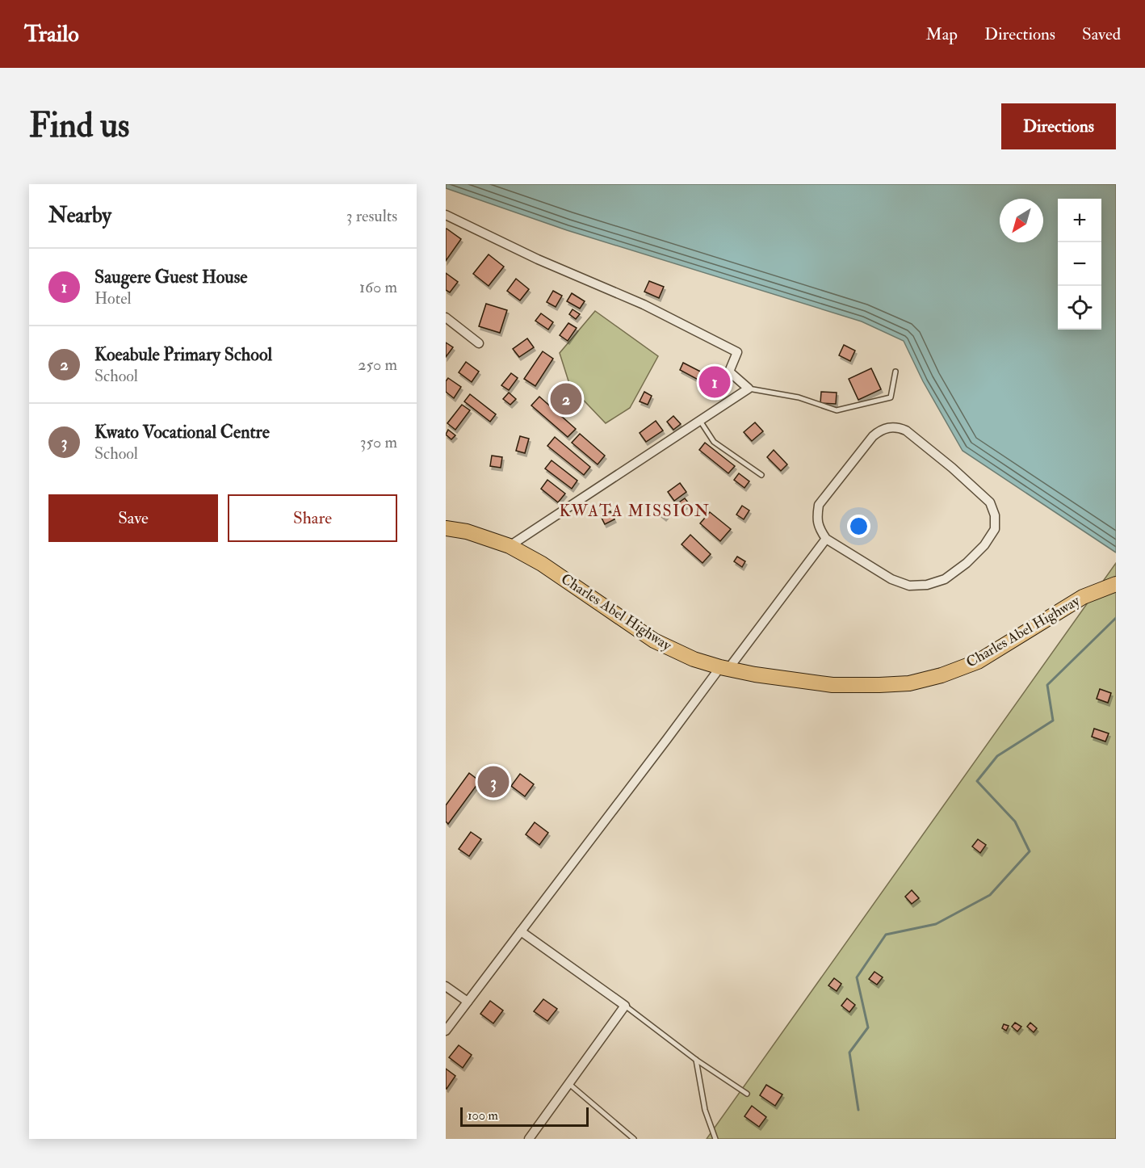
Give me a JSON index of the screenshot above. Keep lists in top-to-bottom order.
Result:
{
  "streets": {
    "main road": ["Charles Abel Highway"]
  },
  "districts": ["KWATA MISSION"],
  "scale_bar": "100 m",
  "north": "bottom left",
  "page": {
    "header": "Trailo",
    "nav": ["Map", "Directions", "Saved"],
    "buttons": [
      "Directions",
      ["Save", "Share"]
    ],
    "title": "Find us",
    "heading": ["Nearby", "3 results"],
    "map_buttons": ["+", "−"],
    "list": [
      {
        "mark": "1",
        "name": "Saugere Guest House",
        "note": "Hotel",
        "value": "160 m"
      },
      {
        "mark": "2",
        "name": "Koeabule Primary School",
        "note": "School",
        "value": "250 m"
      },
      {
        "mark": "3",
        "name": "Kwato Vocational Centre",
        "note": "School",
        "value": "350 m"
      }
    ],
    "pins": ["1", "2", "3"],
    "scale": "100 m"
  }
}
